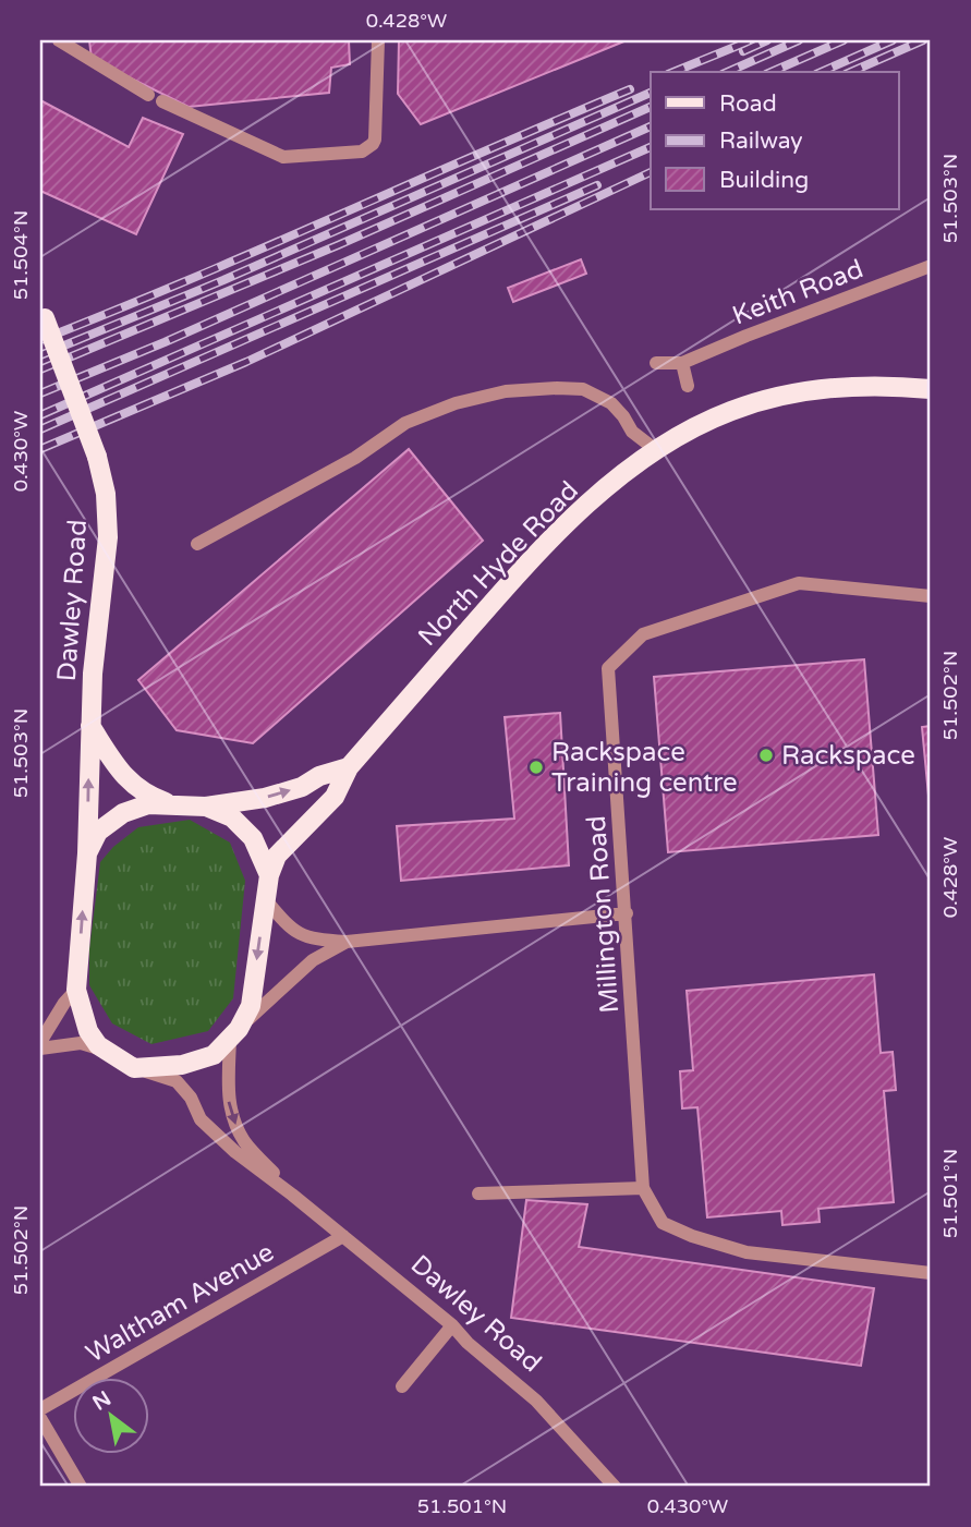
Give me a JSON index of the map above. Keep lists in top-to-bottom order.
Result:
{
  "streets": {
    "main road": ["North Hyde Road", "Dawley Road"],
    "street": ["Keith Road", "Millington Road", "Waltham Avenue"]
  },
  "crossings": [
    ["North Hyde Road", "Dawley Road"],
    ["Dawley Road", "Waltham Avenue"]
  ],
  "places": ["Rackspace", "Rackspace Training centre"],
  "legend": ["Road", "Railway", "Building"],
  "north": "top left",
  "coordinates": [
    "0.428°W",
    "51.503°N",
    "51.504°N",
    "0.430°W",
    "51.502°N",
    "51.501°N"
  ]
}
